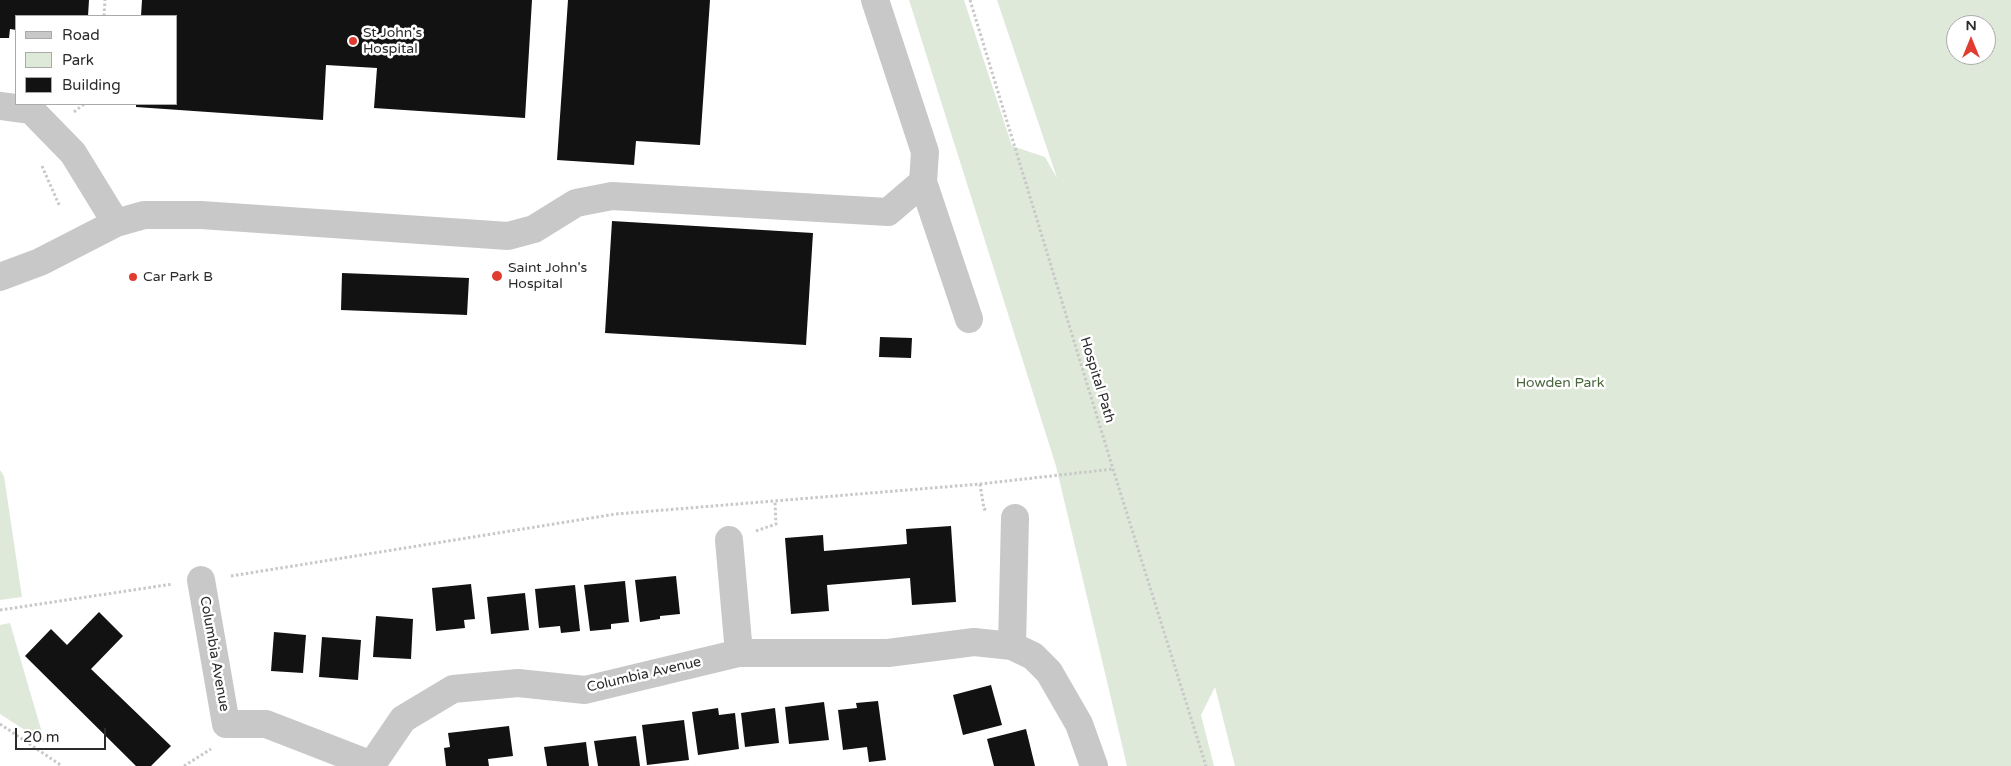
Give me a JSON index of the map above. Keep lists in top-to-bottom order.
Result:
{
  "streets": {
    "street": ["Columbia Avenue"],
    "path": ["Hospital Path"]
  },
  "parks": ["Howden Park"],
  "places": ["St John's Hospital", "Saint John's Hospital", "Car Park B"],
  "legend": ["Road", "Park", "Building"],
  "scale_bar": "20 m",
  "north": "top"
}
